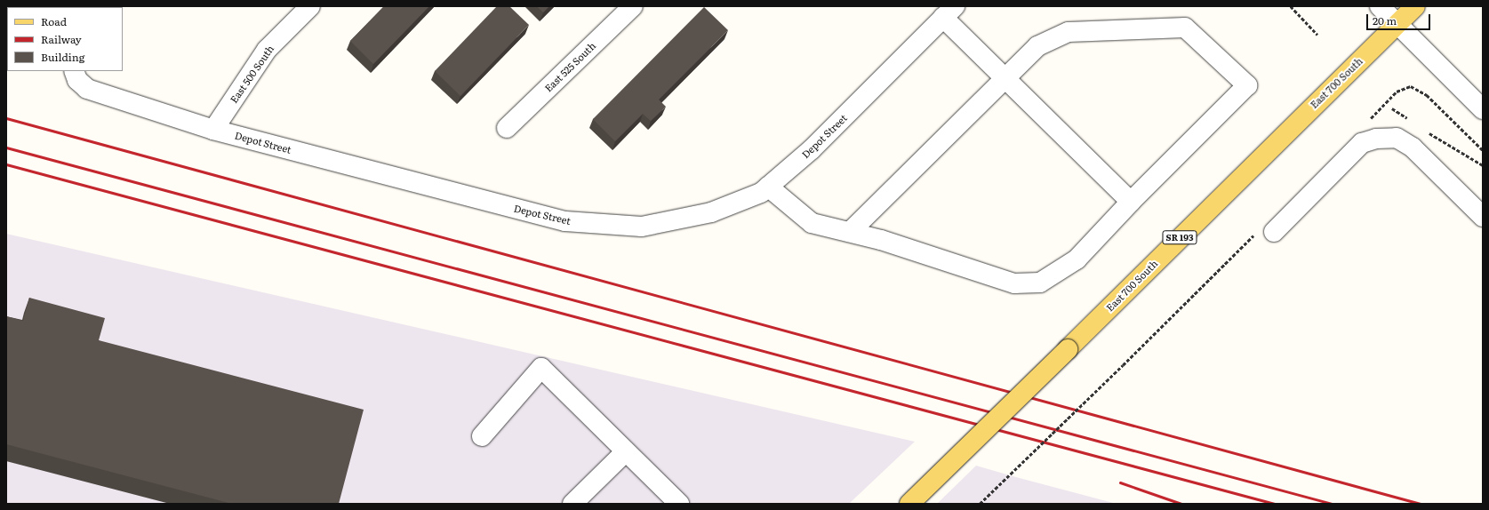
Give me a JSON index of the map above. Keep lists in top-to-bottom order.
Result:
{
  "streets": {
    "main road": ["East 700 South", "SR 193"],
    "street": ["East 525 South", "East 500 South", "Depot Street"]
  },
  "crossings": [
    ["East 500 South", "Depot Street"]
  ],
  "legend": ["Road", "Railway", "Building"],
  "scale_bar": "20 m"
}
